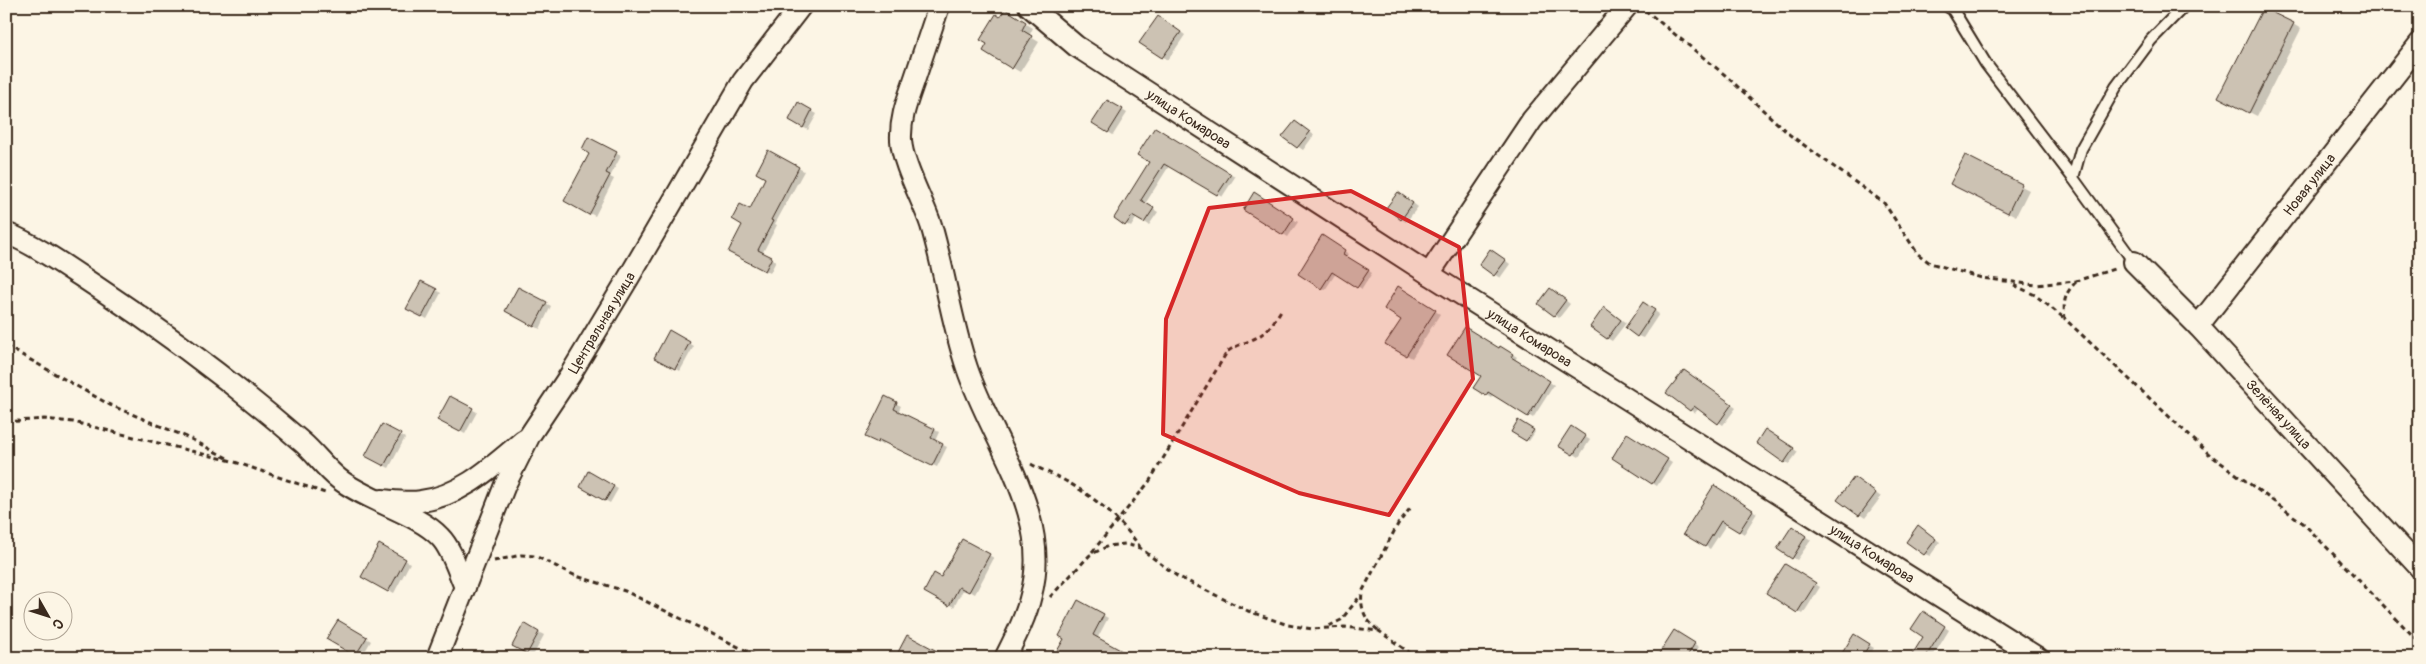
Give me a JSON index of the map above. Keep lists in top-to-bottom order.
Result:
{
  "streets": {
    "street": [
      "улица Комарова",
      "Новая улица",
      "Центральная улица",
      "Зелёная улица"
    ]
  },
  "crossings": [
    ["Новая улица", "Зелёная улица"]
  ],
  "north": "bottom right"
}
